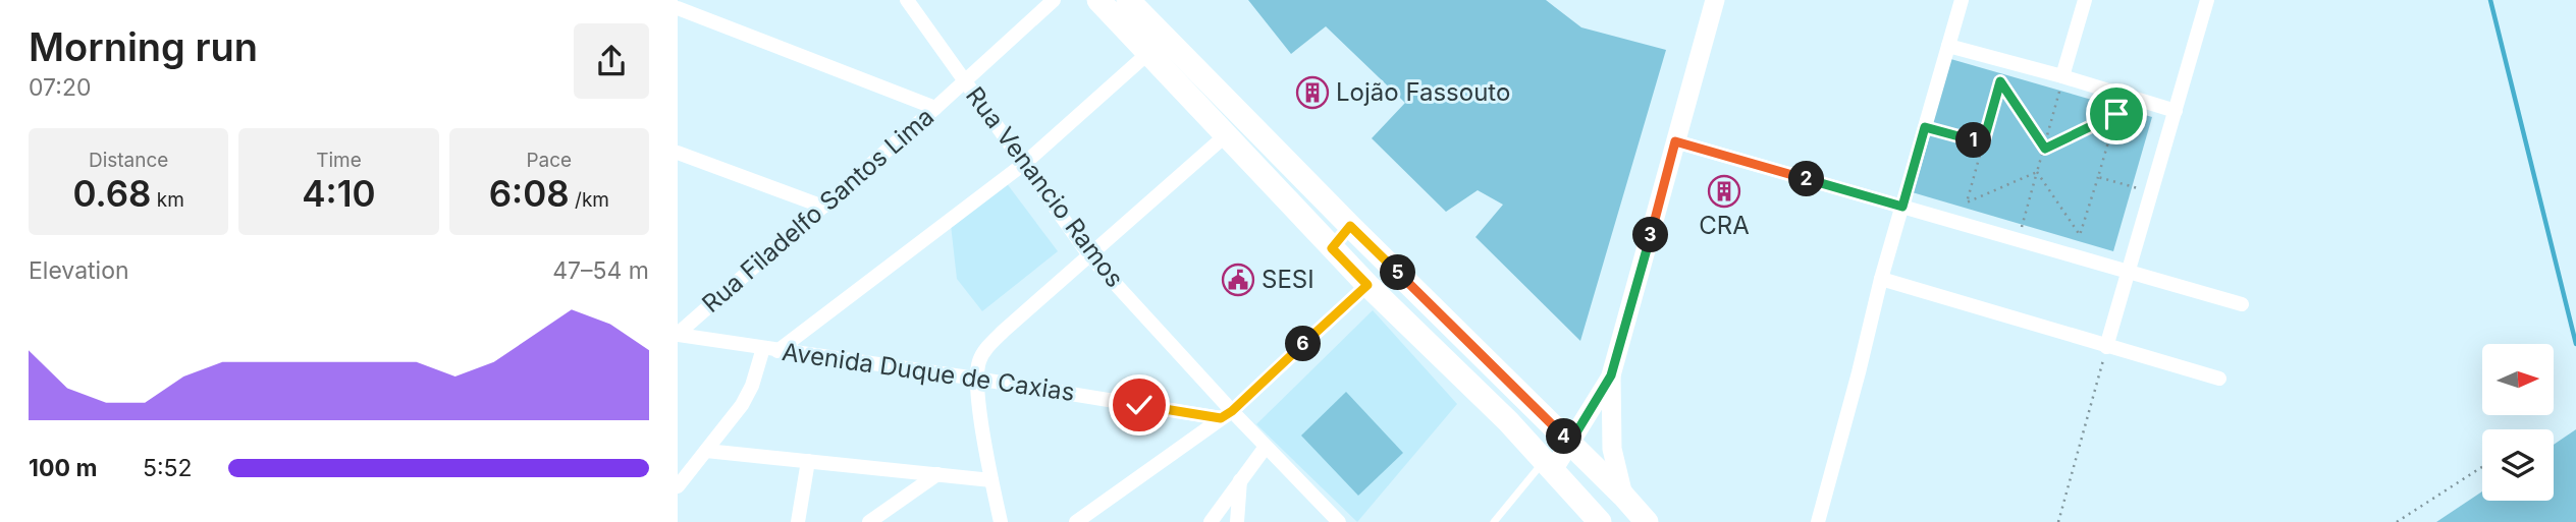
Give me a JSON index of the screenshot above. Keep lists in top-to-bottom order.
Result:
{
  "streets": {
    "street": ["Rua Venancio Ramos", "Rua Filadelfo Santos Lima", "Avenida Duque de Caxias"]
  },
  "crossings": [
    ["Rua Venancio Ramos", "Rua Filadelfo Santos Lima"],
    ["Rua Venancio Ramos", "Avenida Duque de Caxias"],
    ["Rua Filadelfo Santos Lima", "Avenida Duque de Caxias"]
  ],
  "places": {
    "building": ["Lojão Fassouto", "CRA"],
    "public building": ["SESI"]
  },
  "north": "right",
  "page": {
    "heading": ["Morning run", "07:20"],
    "stats": [
      ["Distance", "0.68 km"],
      ["Time", "4:10"],
      ["Pace", "6:08 /km"]
    ],
    "pins": [
      "1",
      "2",
      "3",
      "5",
      "6",
      "4"
    ],
    "chart": ["Elevation", "47–54 m"],
    "list": [
      {
        "name": "100 m",
        "note": "5:52"
      }
    ]
  }
}
